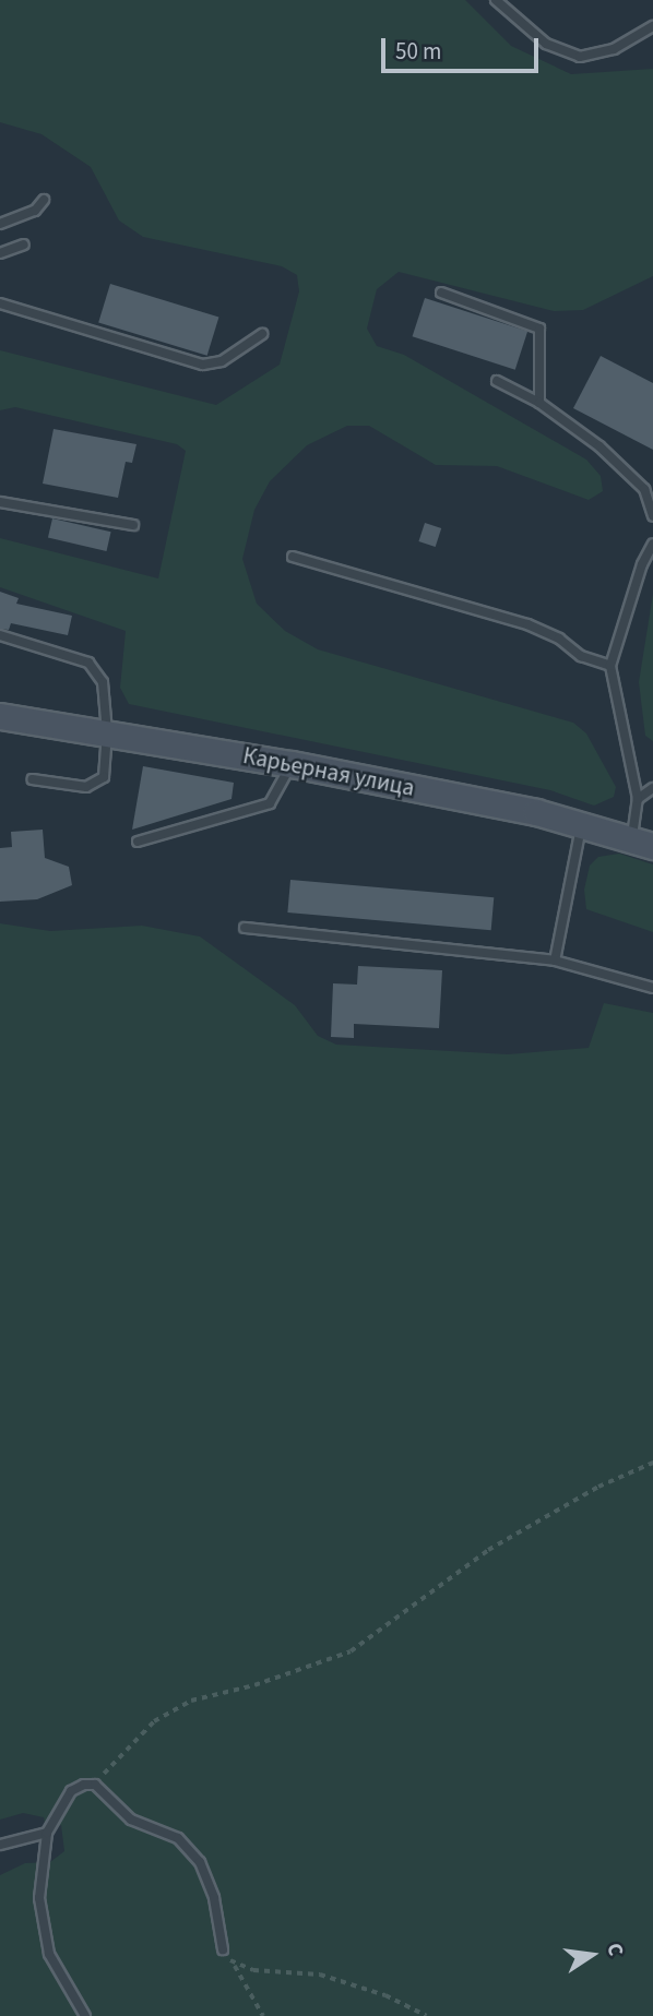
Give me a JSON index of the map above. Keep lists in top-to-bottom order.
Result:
{
  "streets": {
    "street": ["Карьерная улица"]
  },
  "scale_bar": "50 m",
  "north": "right"
}
